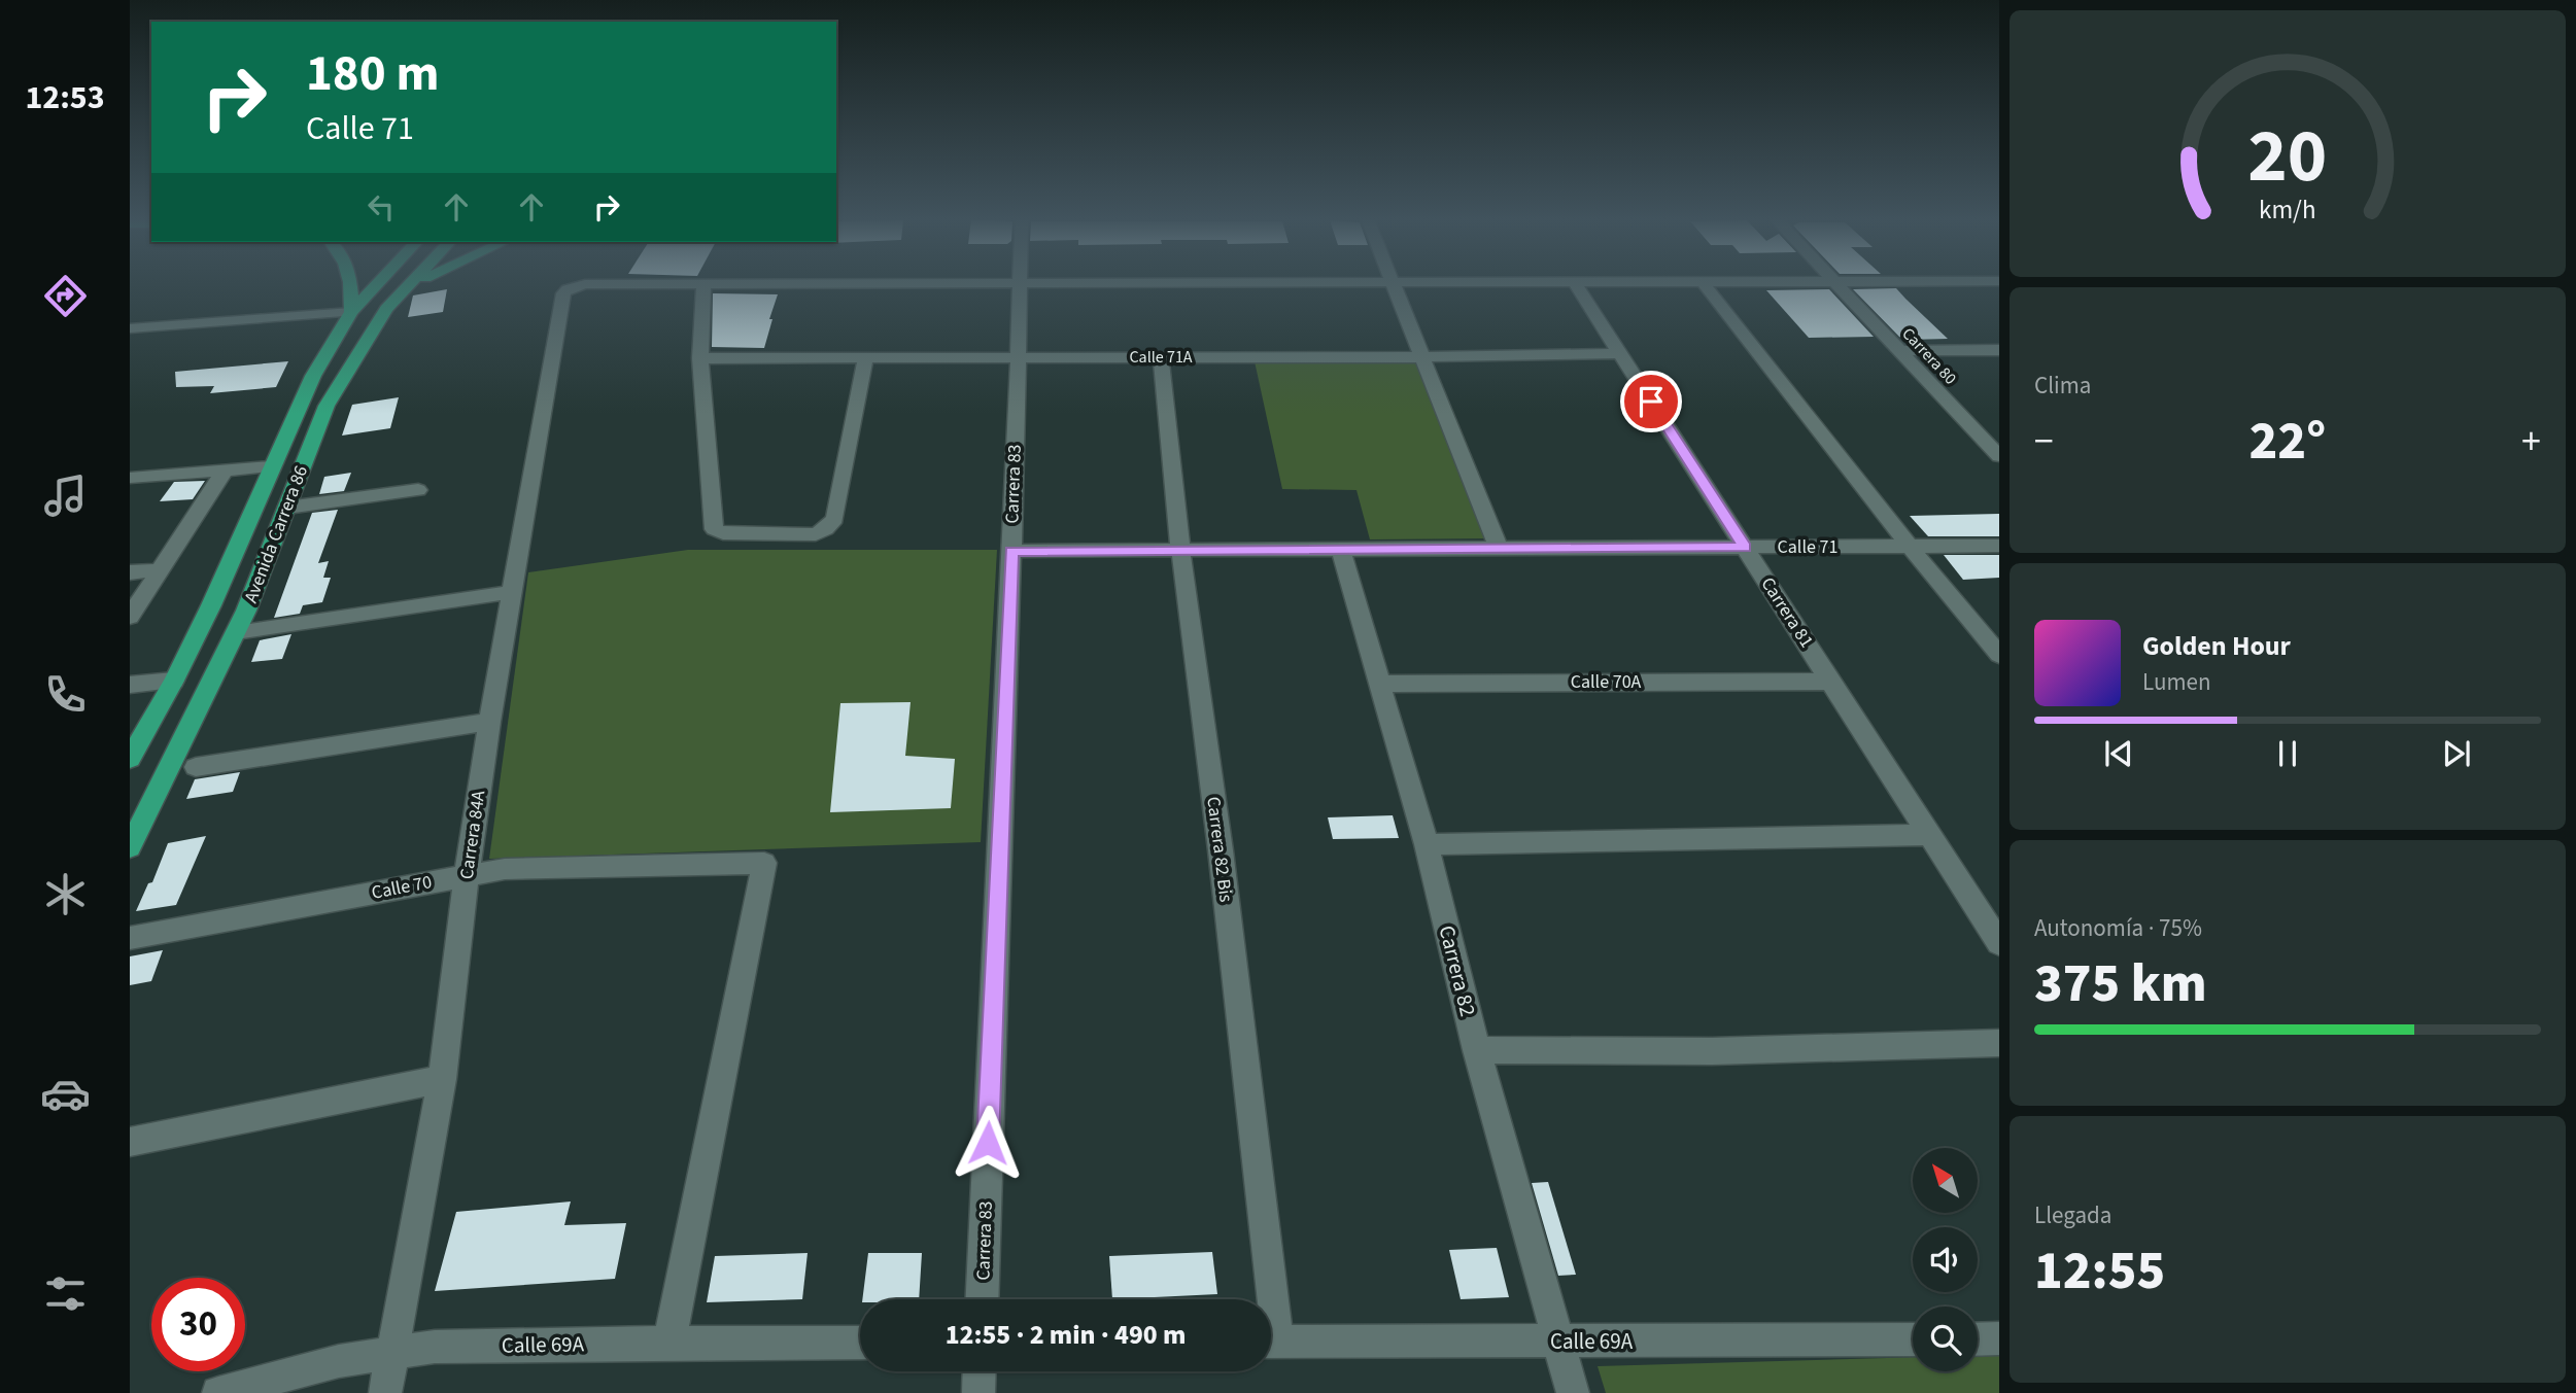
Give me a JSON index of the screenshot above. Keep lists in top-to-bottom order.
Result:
{
  "streets": {
    "main road": ["Avenida Carrera 86"],
    "street": [
      "Carrera 80",
      "Calle 71A",
      "Carrera 83",
      "Calle 71",
      "Carrera 81",
      "Calle 70A",
      "Carrera 84A",
      "Carrera 82 Bis",
      "Calle 70",
      "Carrera 82",
      "Calle 69A"
    ]
  },
  "crossings": [
    ["Calle 71A", "Carrera 83"],
    ["Calle 71A", "Carrera 81"],
    ["Calle 71A", "Carrera 82 Bis"],
    ["Carrera 83", "Calle 71"],
    ["Calle 71", "Carrera 81"],
    ["Calle 71", "Carrera 82 Bis"],
    ["Calle 71", "Carrera 82"],
    ["Carrera 81", "Calle 70A"],
    ["Calle 70A", "Carrera 82"],
    ["Carrera 84A", "Calle 70"],
    ["Carrera 84A", "Calle 69A"],
    ["Calle 70", "Calle 69A"],
    ["Carrera 82", "Calle 69A"]
  ],
  "north": "top left",
  "page": {
    "tabs": "12:53",
    "turn": ["180 m", "Calle 71"],
    "tile": [
      "Clima",
      ["Autonomía · 75%", "375 km"],
      ["Llegada", "12:55"]
    ],
    "heat": ["−", "22°", "+"],
    "song": ["Golden Hour", "Lumen"],
    "limit": "30",
    "trip": "12:55 · 2 min · 490 m",
    "gauge": ["20", "km/h"]
  }
}
